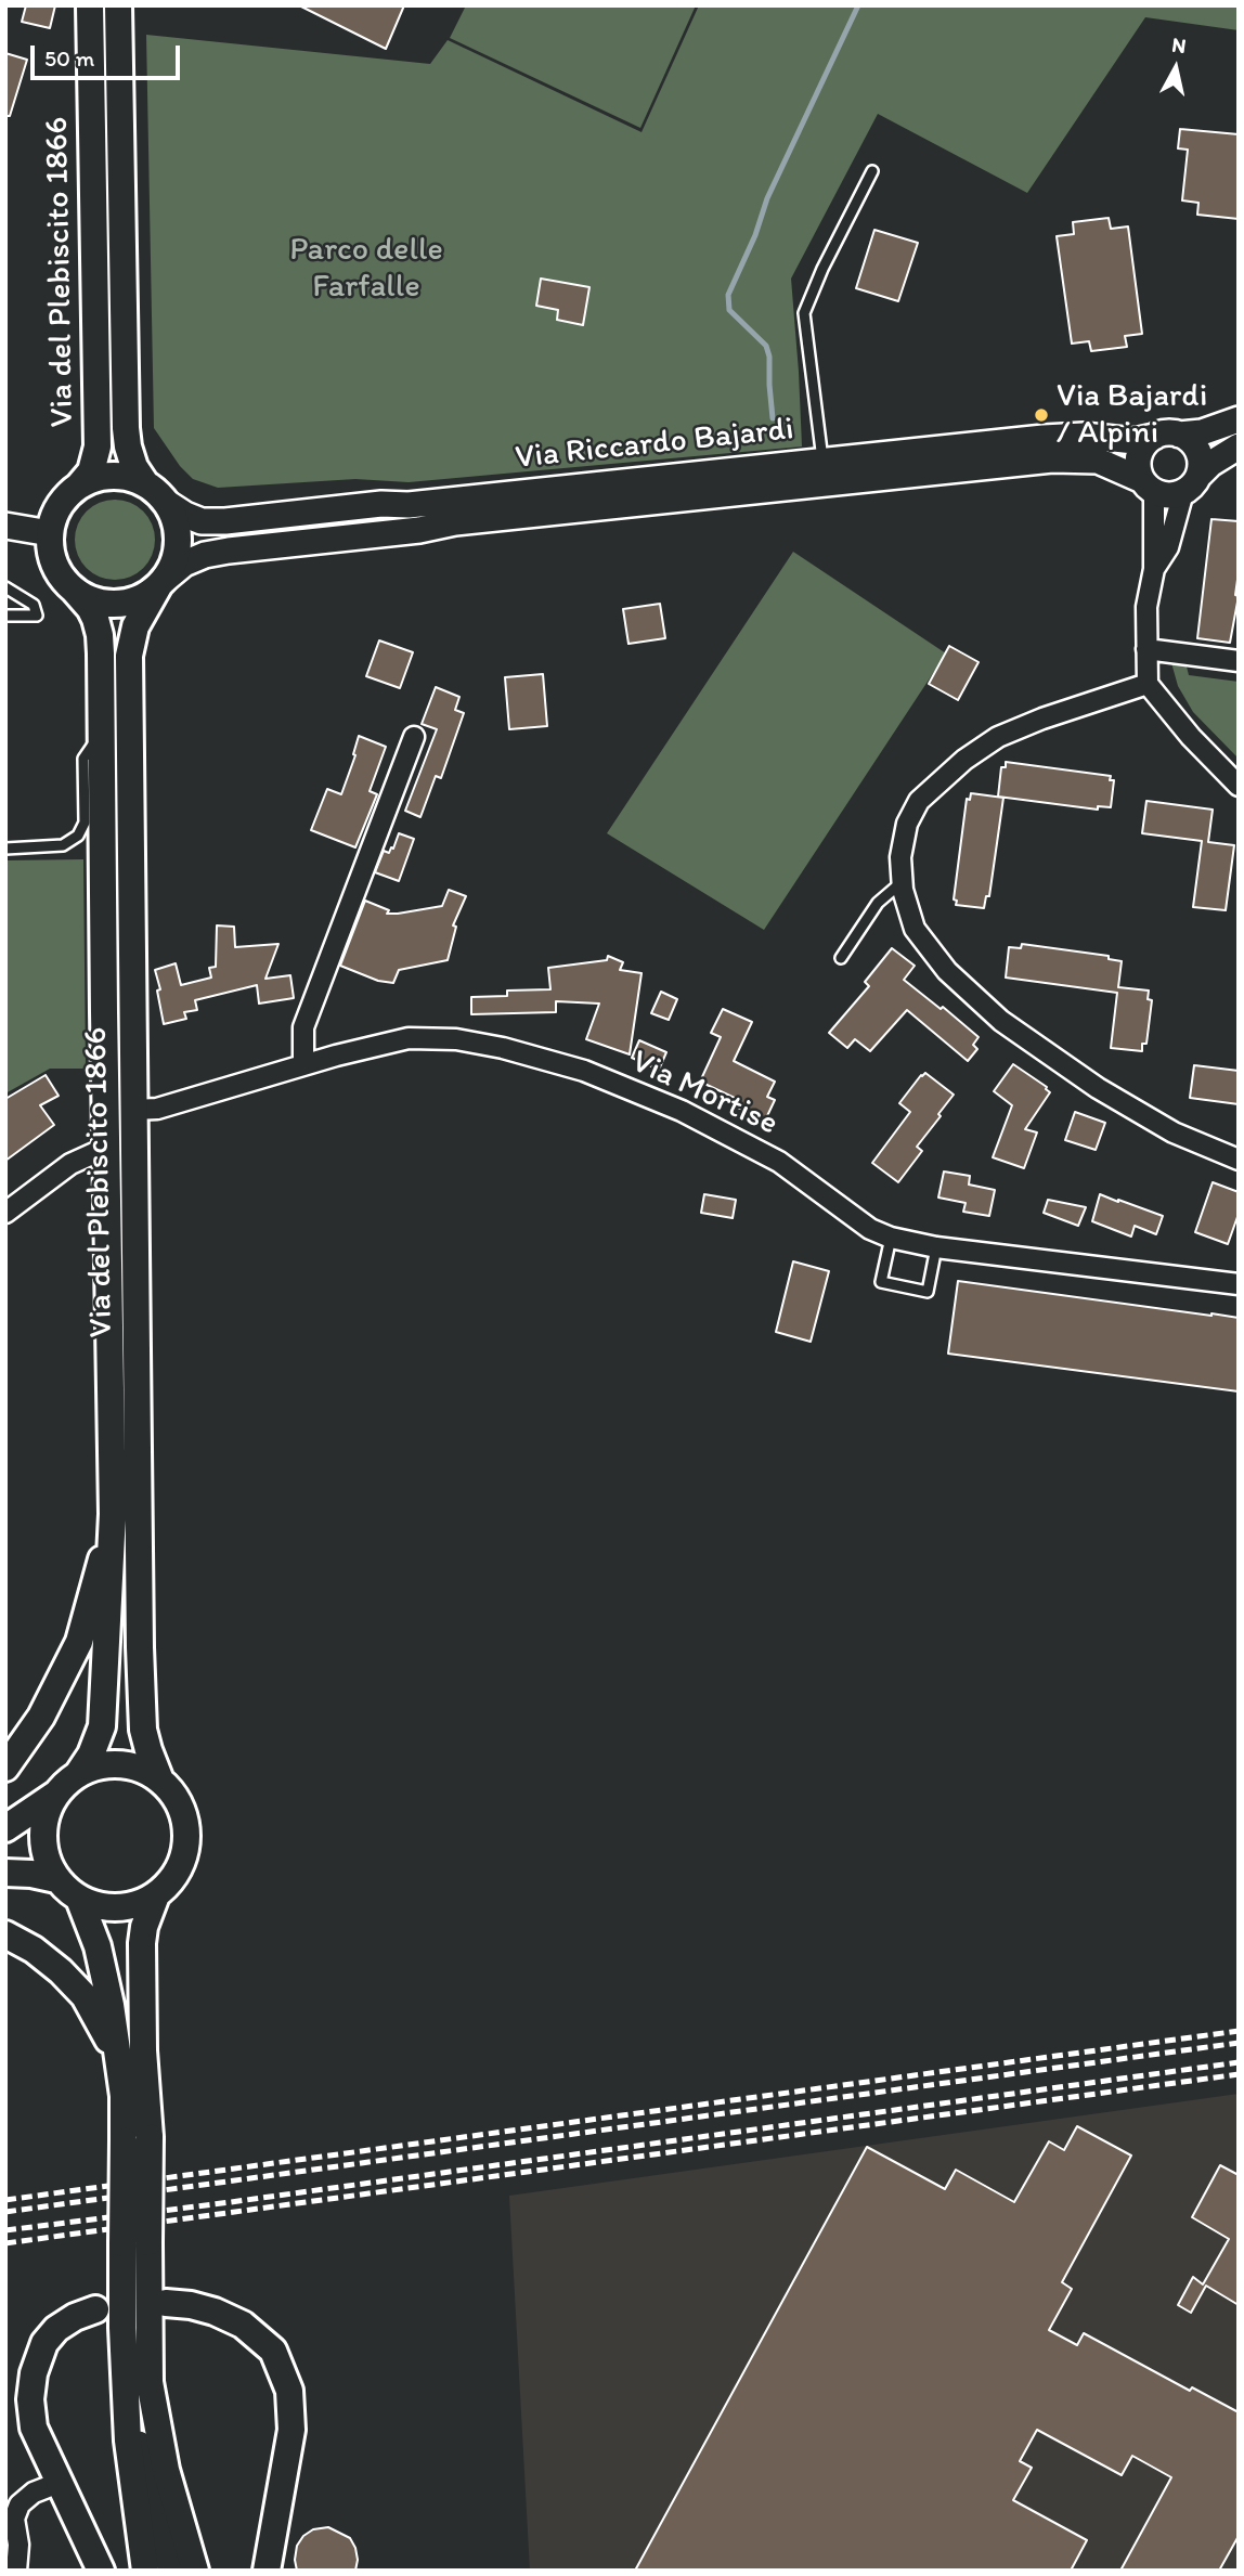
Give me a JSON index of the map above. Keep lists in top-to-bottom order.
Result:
{
  "streets": {
    "main road": ["Via del Plebiscito 1866"],
    "street": ["Via Riccardo Bajardi", "Via Mortise"]
  },
  "crossings": [
    ["Via del Plebiscito 1866", "Via Riccardo Bajardi"],
    ["Via del Plebiscito 1866", "Via Mortise"]
  ],
  "parks": ["Parco delle Farfalle"],
  "places": ["Via Bajardi / Alpini"],
  "scale_bar": "50 m",
  "north": "top"
}
